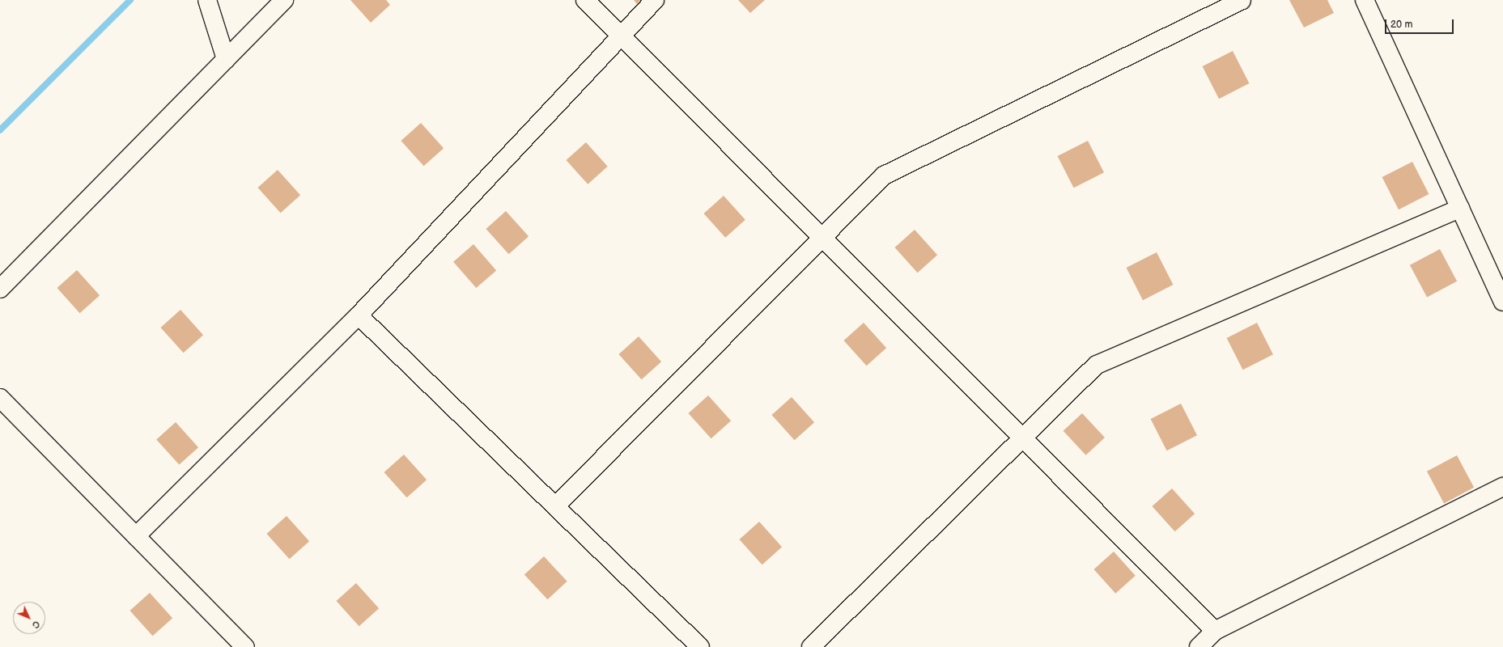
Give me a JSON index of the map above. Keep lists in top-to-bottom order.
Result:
{
  "scale_bar": "20 m",
  "north": "bottom right"
}
